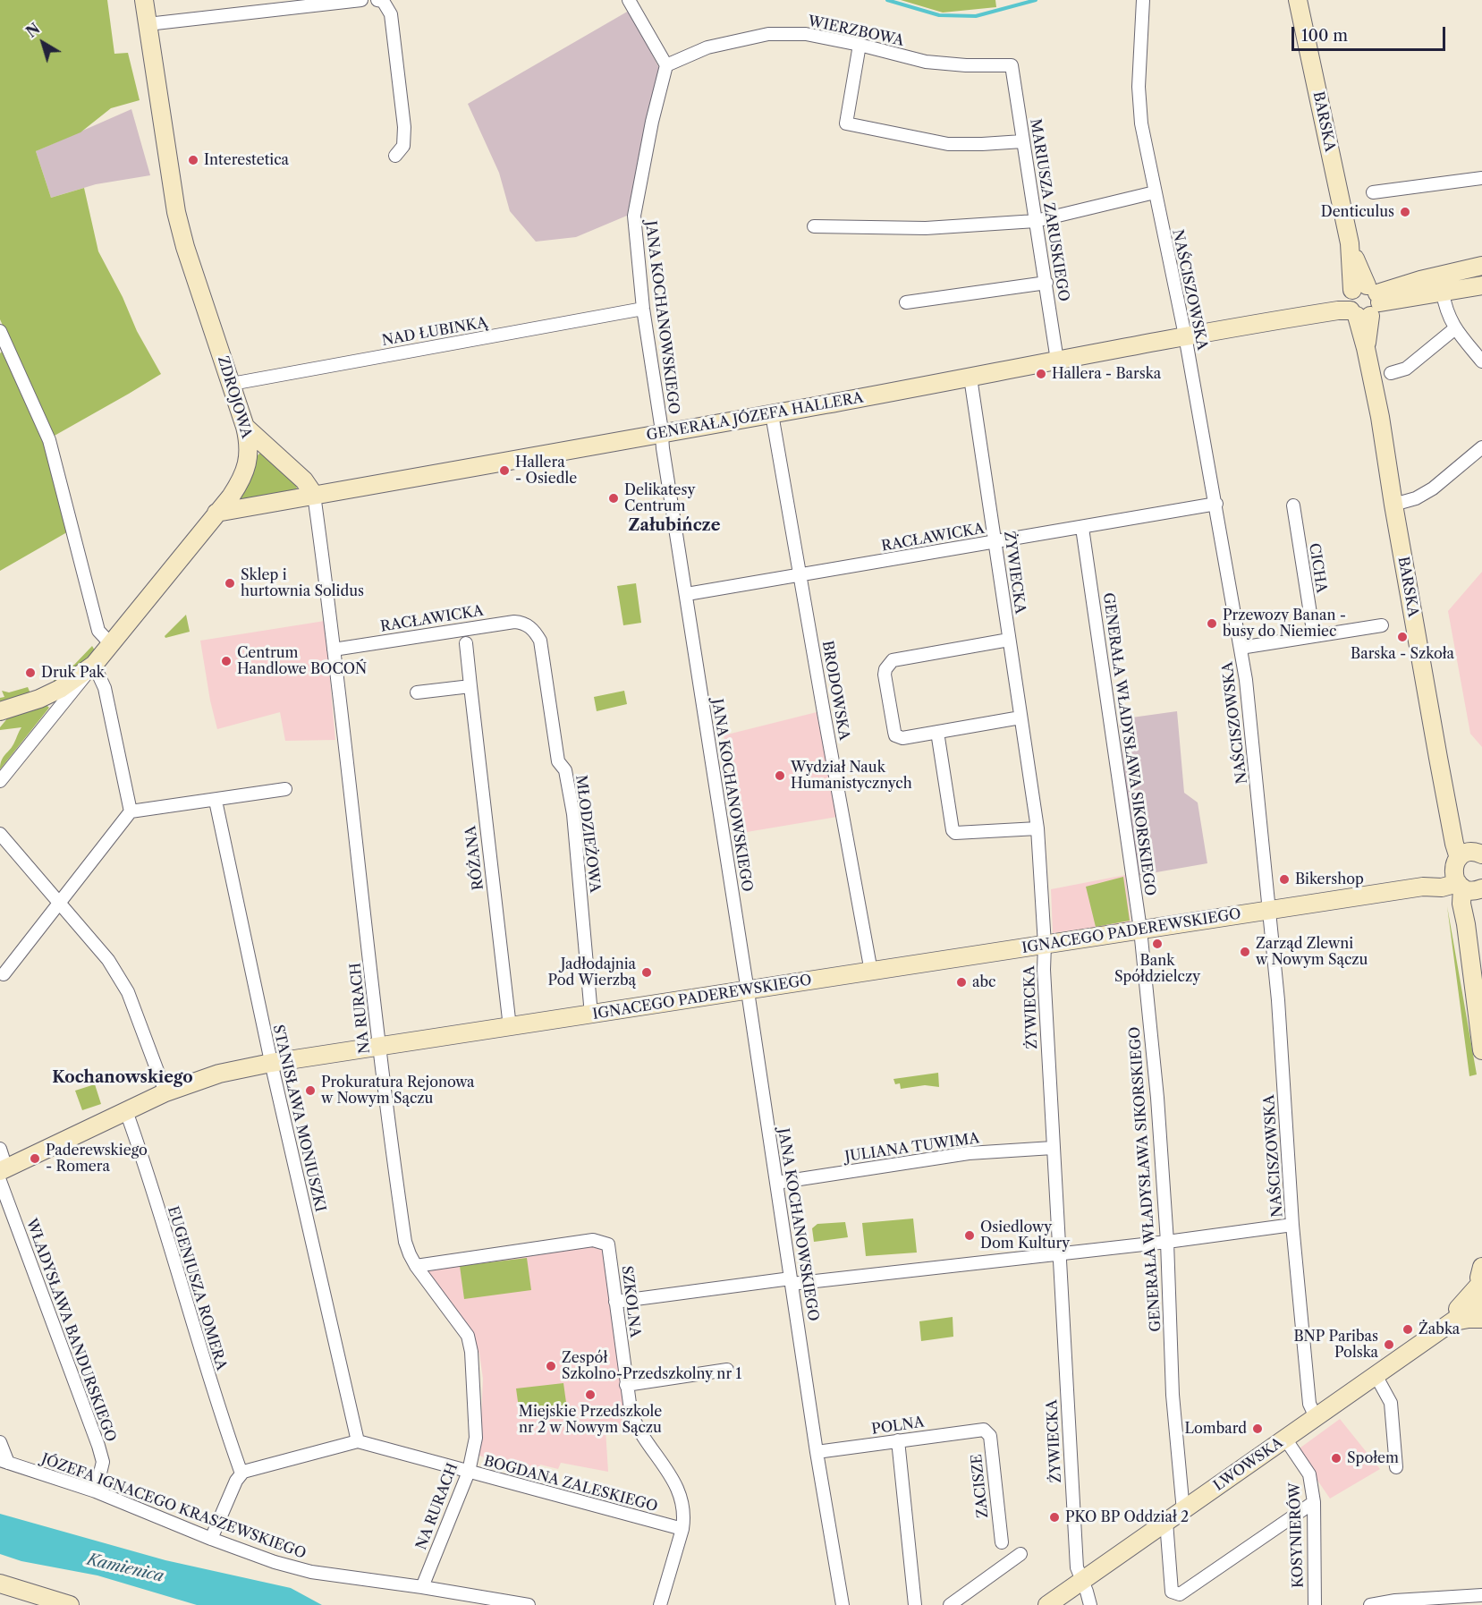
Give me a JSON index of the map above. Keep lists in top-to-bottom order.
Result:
{
  "streets": {
    "street": [
      "WIERZBOWA",
      "BARSKA",
      "MARIUSZA ZARUSKIEGO",
      "NAŚCISZOWSKA",
      "JANA KOCHANOWSKIEGO",
      "NAD ŁUBINKĄ",
      "ZDROJOWA",
      "GENERAŁA JÓZEFA HALLERA",
      "RACŁAWICKA",
      "CICHA",
      "ŻYWIECKA",
      "BRODOWSKA",
      "GENERAŁA WŁADYSŁAWA SIKORSKIEGO",
      "MŁODZIEŻOWA",
      "RÓŻANA",
      "IGNACEGO PADEREWSKIEGO",
      "NA RURACH",
      "STANISŁAWA MONIUSZKI",
      "JULIANA TUWIMA",
      "EUGENIUSZA ROMERA",
      "SZKOLNA",
      "WŁADYSŁAWA BANDURSKIEGO",
      "POLNA",
      "LWOWSKA",
      "BOGDANA ZALESKIEGO",
      "ZACISZE",
      "JÓZEFA IGNACEGO KRASZEWSKIEGO",
      "KOSYNIERÓW"
    ]
  },
  "crossings": [
    ["WIERZBOWA", "MARIUSZA ZARUSKIEGO"],
    ["WIERZBOWA", "JANA KOCHANOWSKIEGO"],
    ["BARSKA", "GENERAŁA JÓZEFA HALLERA"],
    ["BARSKA", "IGNACEGO PADEREWSKIEGO"],
    ["MARIUSZA ZARUSKIEGO", "GENERAŁA JÓZEFA HALLERA"],
    ["NAŚCISZOWSKA", "GENERAŁA JÓZEFA HALLERA"],
    ["NAŚCISZOWSKA", "RACŁAWICKA"],
    ["NAŚCISZOWSKA", "IGNACEGO PADEREWSKIEGO"],
    ["NAŚCISZOWSKA", "LWOWSKA"],
    ["JANA KOCHANOWSKIEGO", "NAD ŁUBINKĄ"],
    ["JANA KOCHANOWSKIEGO", "GENERAŁA JÓZEFA HALLERA"],
    ["JANA KOCHANOWSKIEGO", "RACŁAWICKA"],
    ["JANA KOCHANOWSKIEGO", "IGNACEGO PADEREWSKIEGO"],
    ["JANA KOCHANOWSKIEGO", "JULIANA TUWIMA"],
    ["JANA KOCHANOWSKIEGO", "POLNA"],
    ["NAD ŁUBINKĄ", "ZDROJOWA"],
    ["ZDROJOWA", "GENERAŁA JÓZEFA HALLERA"],
    ["GENERAŁA JÓZEFA HALLERA", "ŻYWIECKA"],
    ["GENERAŁA JÓZEFA HALLERA", "BRODOWSKA"],
    ["GENERAŁA JÓZEFA HALLERA", "NA RURACH"],
    ["RACŁAWICKA", "ŻYWIECKA"],
    ["RACŁAWICKA", "BRODOWSKA"],
    ["RACŁAWICKA", "GENERAŁA WŁADYSŁAWA SIKORSKIEGO"],
    ["RACŁAWICKA", "MŁODZIEŻOWA"],
    ["RACŁAWICKA", "NA RURACH"],
    ["ŻYWIECKA", "IGNACEGO PADEREWSKIEGO"],
    ["ŻYWIECKA", "JULIANA TUWIMA"],
    ["ŻYWIECKA", "LWOWSKA"],
    ["BRODOWSKA", "IGNACEGO PADEREWSKIEGO"],
    ["GENERAŁA WŁADYSŁAWA SIKORSKIEGO", "IGNACEGO PADEREWSKIEGO"],
    ["GENERAŁA WŁADYSŁAWA SIKORSKIEGO", "LWOWSKA"],
    ["MŁODZIEŻOWA", "IGNACEGO PADEREWSKIEGO"],
    ["RÓŻANA", "IGNACEGO PADEREWSKIEGO"],
    ["IGNACEGO PADEREWSKIEGO", "NA RURACH"],
    ["IGNACEGO PADEREWSKIEGO", "STANISŁAWA MONIUSZKI"],
    ["IGNACEGO PADEREWSKIEGO", "EUGENIUSZA ROMERA"],
    ["IGNACEGO PADEREWSKIEGO", "WŁADYSŁAWA BANDURSKIEGO"],
    ["NA RURACH", "SZKOLNA"],
    ["NA RURACH", "BOGDANA ZALESKIEGO"],
    ["NA RURACH", "JÓZEFA IGNACEGO KRASZEWSKIEGO"],
    ["STANISŁAWA MONIUSZKI", "BOGDANA ZALESKIEGO"],
    ["SZKOLNA", "BOGDANA ZALESKIEGO"],
    ["WŁADYSŁAWA BANDURSKIEGO", "JÓZEFA IGNACEGO KRASZEWSKIEGO"],
    ["POLNA", "ZACISZE"],
    ["LWOWSKA", "KOSYNIERÓW"]
  ],
  "districts": ["Załubińcze", "Kochanowskiego"],
  "water": ["Kamienica"],
  "places": [
    "Interestetica",
    "Denticulus",
    "Hallera - Barska",
    "Hallera - Osiedle",
    "Delikatesy Centrum",
    "Sklep i hurtownia Solidus",
    "Przewozy Banan - busy do Niemiec",
    "Barska - Szkoła",
    "Centrum Handlowe BOCOŃ",
    "Druk Pak",
    "Wydział Nauk Humanistycznych",
    "Bikershop",
    "Bank Spółdzielczy",
    "Zarząd Zlewni w Nowym Sączu",
    "Jadłodajnia Pod Wierzbą",
    "abc",
    "Prokuratura Rejonowa w Nowym Sączu",
    "Paderewskiego - Romera",
    "Osiedlowy Dom Kultury",
    "Żabka",
    "BNP Paribas Polska",
    "Zespół Szkolno-Przedszkolny nr 1",
    "Miejskie Przedszkole nr 2 w Nowym Sączu",
    "Lombard",
    "Społem",
    "PKO BP Oddział 2"
  ],
  "scale_bar": "100 m",
  "north": "top left"
}
